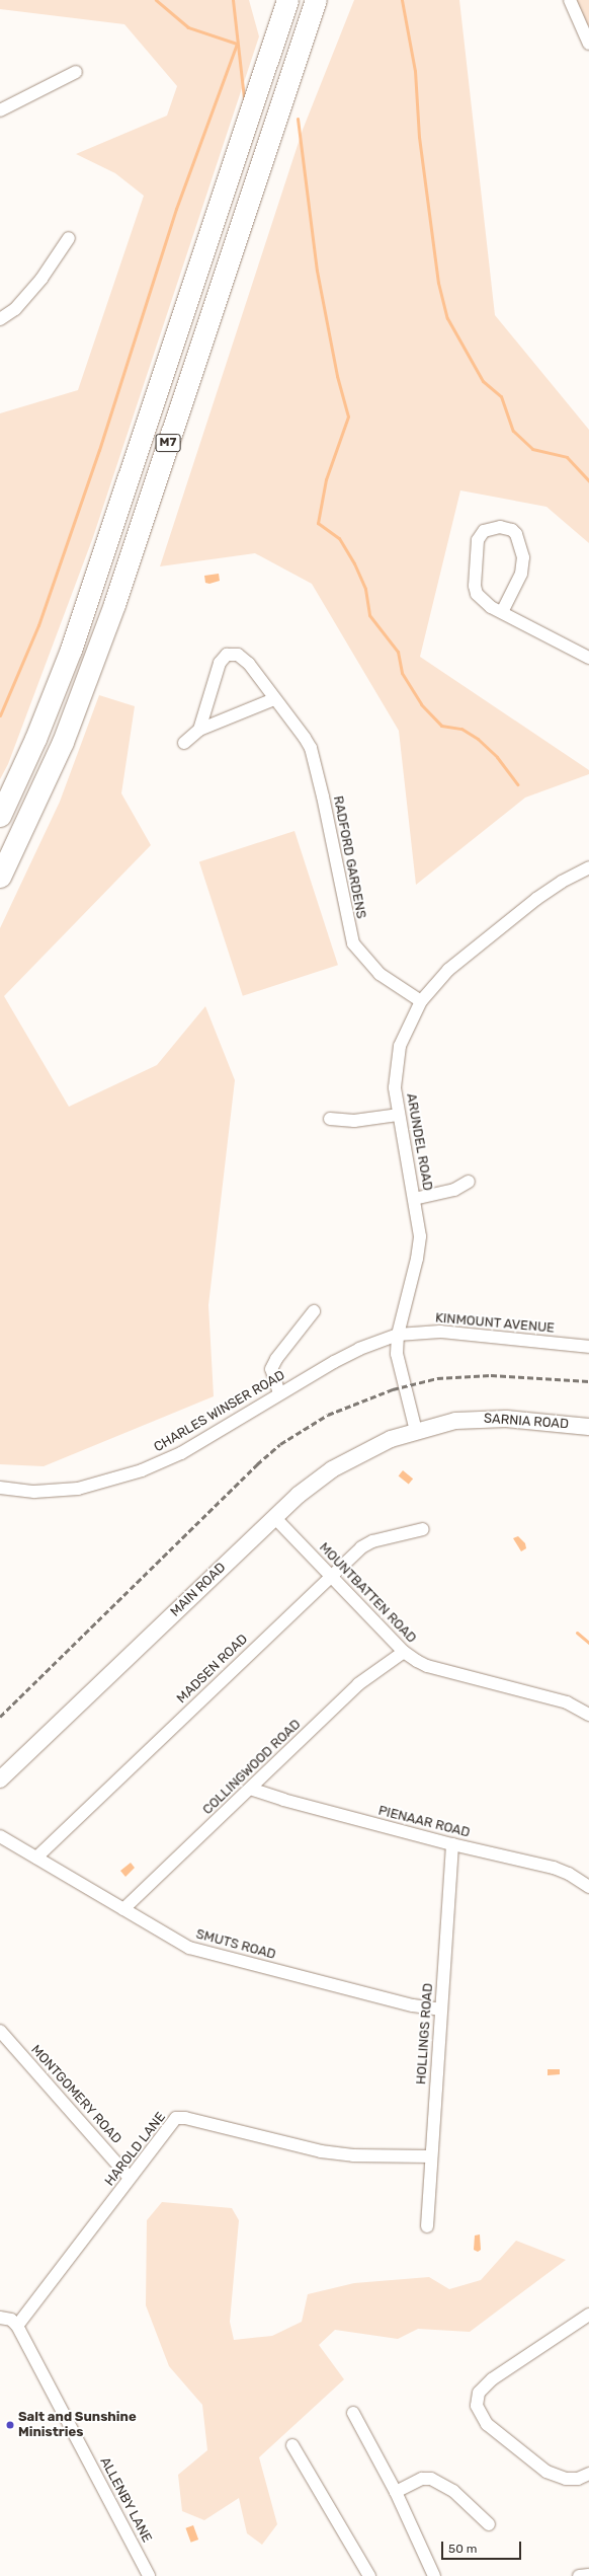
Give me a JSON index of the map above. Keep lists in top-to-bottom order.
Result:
{
  "streets": {
    "highway": ["M7"],
    "main road": ["SARNIA ROAD", "MAIN ROAD"],
    "street": [
      "RADFORD GARDENS",
      "ARUNDEL ROAD",
      "KINMOUNT AVENUE",
      "CHARLES WINSER ROAD",
      "MOUNTBATTEN ROAD",
      "MADSEN ROAD",
      "COLLINGWOOD ROAD",
      "PIENAAR ROAD",
      "SMUTS ROAD",
      "HOLLINGS ROAD",
      "MONTGOMERY ROAD",
      "HAROLD LANE",
      "ALLENBY LANE"
    ]
  },
  "crossings": [
    ["RADFORD GARDENS", "ARUNDEL ROAD"],
    ["ARUNDEL ROAD", "KINMOUNT AVENUE"],
    ["ARUNDEL ROAD", "CHARLES WINSER ROAD"],
    ["ARUNDEL ROAD", "SARNIA ROAD"],
    ["ARUNDEL ROAD", "MAIN ROAD"],
    ["KINMOUNT AVENUE", "CHARLES WINSER ROAD"],
    ["SARNIA ROAD", "MAIN ROAD"],
    ["MAIN ROAD", "MOUNTBATTEN ROAD"],
    ["MOUNTBATTEN ROAD", "MADSEN ROAD"],
    ["MOUNTBATTEN ROAD", "COLLINGWOOD ROAD"],
    ["MADSEN ROAD", "SMUTS ROAD"],
    ["COLLINGWOOD ROAD", "PIENAAR ROAD"],
    ["COLLINGWOOD ROAD", "SMUTS ROAD"],
    ["PIENAAR ROAD", "HOLLINGS ROAD"],
    ["SMUTS ROAD", "HOLLINGS ROAD"],
    ["HOLLINGS ROAD", "HAROLD LANE"],
    ["MONTGOMERY ROAD", "HAROLD LANE"],
    ["HAROLD LANE", "ALLENBY LANE"]
  ],
  "places": ["Salt and Sunshine Ministries"],
  "scale_bar": "50 m"
}
